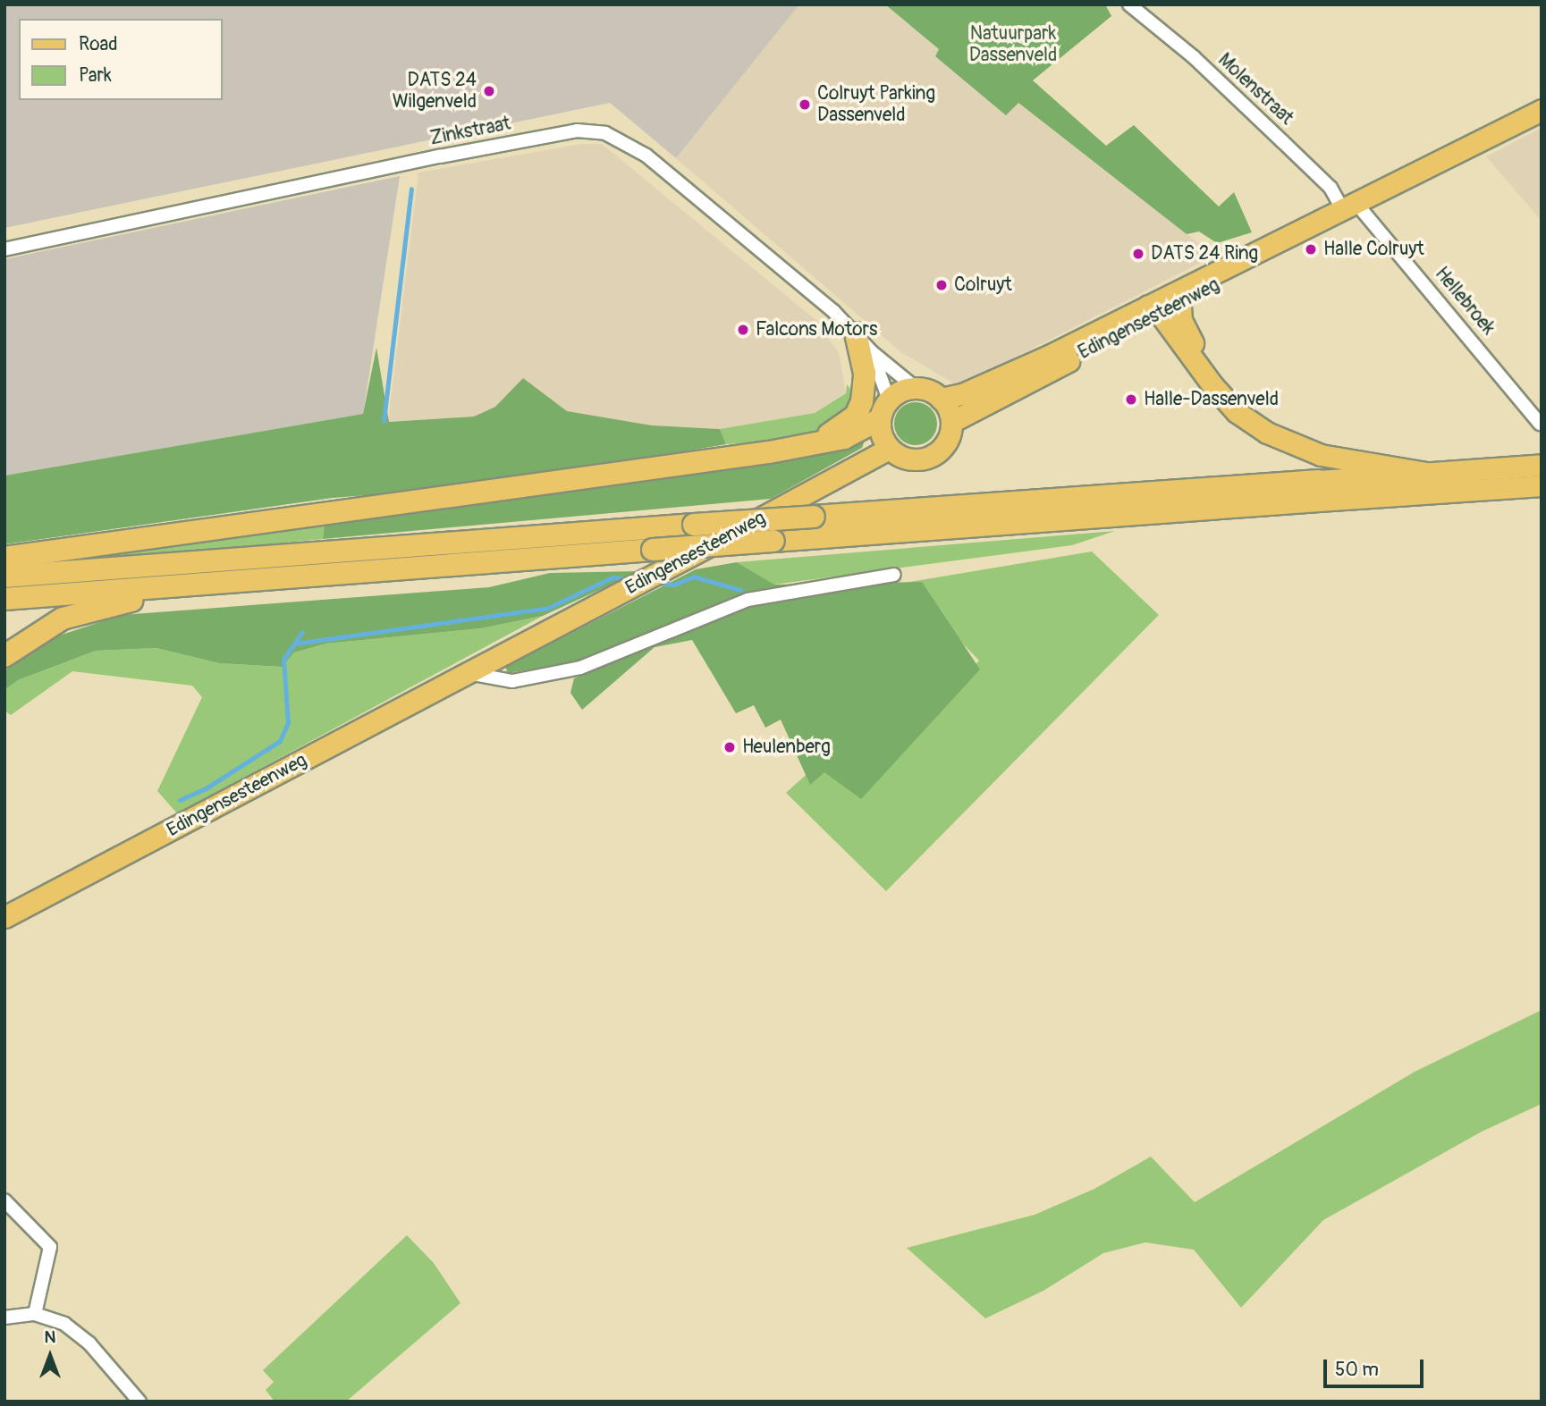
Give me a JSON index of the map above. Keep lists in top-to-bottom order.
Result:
{
  "streets": {
    "main road": ["Edingensesteenweg"],
    "street": ["Molenstraat", "Zinkstraat", "Hellebroek"]
  },
  "crossings": [
    ["Molenstraat", "Hellebroek"],
    ["Molenstraat", "Edingensesteenweg"],
    ["Zinkstraat", "Edingensesteenweg"],
    ["Hellebroek", "Edingensesteenweg"]
  ],
  "parks": ["Natuurpark Dassenveld"],
  "places": [
    "DATS 24 Wilgenveld",
    "Colruyt Parking Dassenveld",
    "Halle Colruyt",
    "DATS 24 Ring",
    "Colruyt",
    "Falcons Motors",
    "Halle-Dassenveld",
    "Heulenberg"
  ],
  "legend": ["Road", "Park"],
  "scale_bar": "50 m",
  "north": "top"
}
